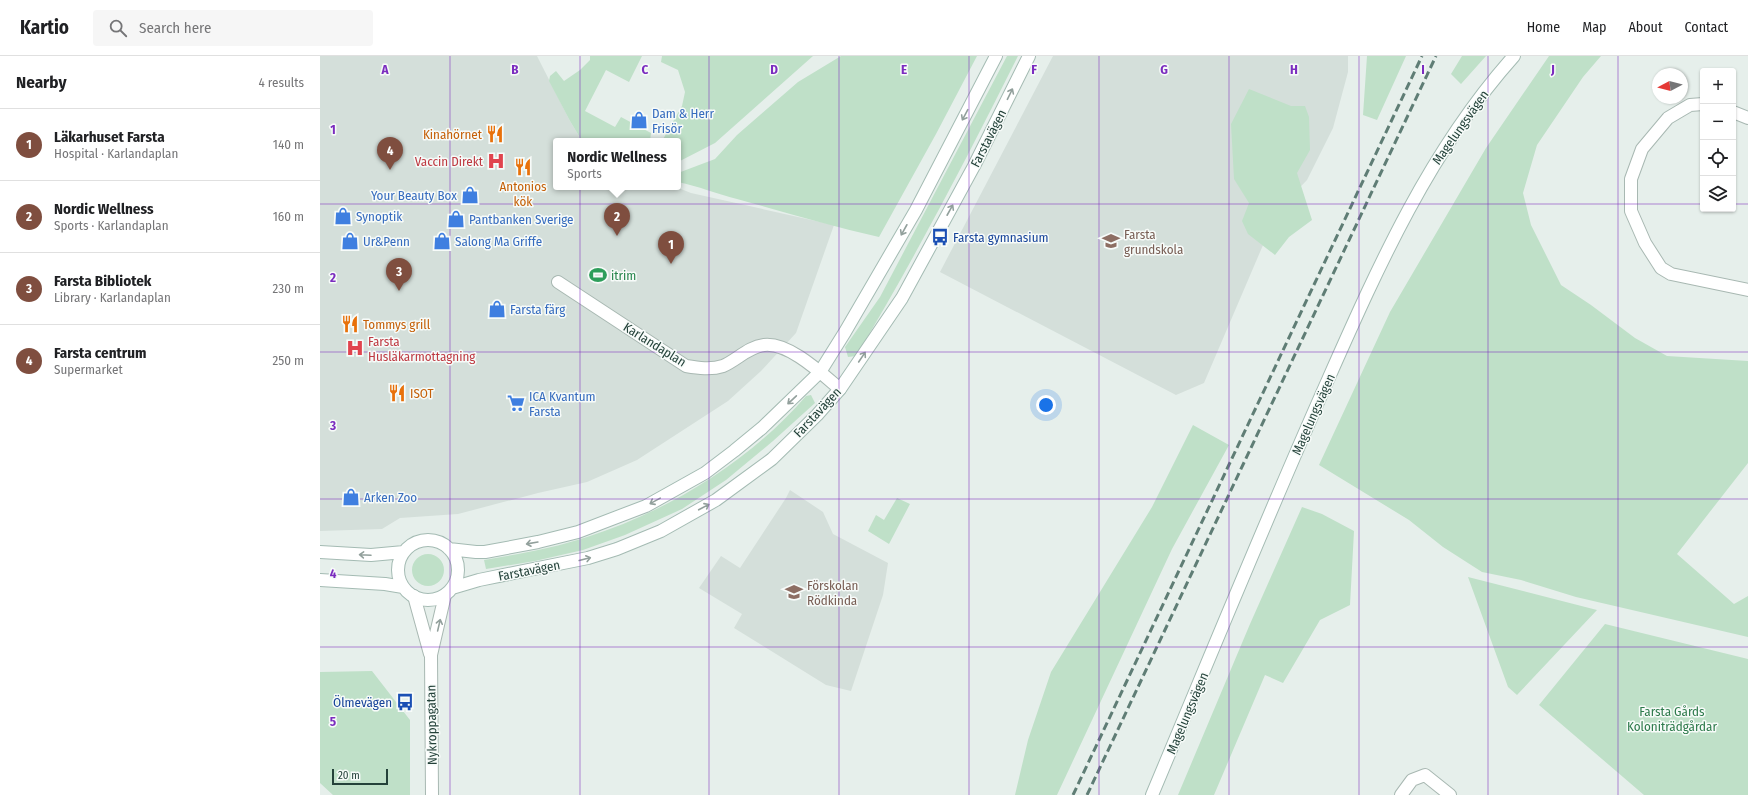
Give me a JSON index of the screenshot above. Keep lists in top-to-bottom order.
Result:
{
  "streets": {
    "street": [
      "Magelungsvägen",
      "Farstavägen",
      "Karlandaplan",
      "Nykroppagatan"
    ]
  },
  "crossings": [
    ["Farstavägen", "Karlandaplan"],
    ["Farstavägen", "Nykroppagatan"]
  ],
  "parks": ["Farsta Gårds Koloniträdgårdar"],
  "places": {
    "shop": [
      "Dam & Herr Frisör",
      "Your Beauty Box",
      "Synoptik",
      "Pantbanken Sverige",
      "Ur&Penn",
      "Salong Ma Griffe",
      "Farsta färg",
      "Arken Zoo"
    ],
    "restaurant": [
      "Kinahörnet",
      "Antonios kök",
      "Tommys grill",
      "ISOT"
    ],
    "hospital": ["Vaccin Direkt", "Farsta Husläkarmottagning"],
    "bus stop": ["Farsta gymnasium", "Ölmevägen"],
    "school or university": ["Farsta grundskola", "Förskolan Rödkinda"],
    "sports": ["itrim"],
    "supermarket": ["ICA Kvantum Farsta"]
  },
  "scale_bar": "20 m",
  "north": "left",
  "page": {
    "header": "Kartio",
    "search": "Search here",
    "nav": [
      "Home",
      "Map",
      "About",
      "Contact"
    ],
    "heading": ["Nearby", "4 results"],
    "map_buttons": ["+", "−"],
    "list": [
      {
        "mark": "1",
        "name": "Läkarhuset Farsta",
        "note": "Hospital · Karlandaplan",
        "value": "140 m"
      },
      {
        "mark": "2",
        "name": "Nordic Wellness",
        "note": "Sports · Karlandaplan",
        "value": "160 m"
      },
      {
        "mark": "3",
        "name": "Farsta Bibliotek",
        "note": "Library · Karlandaplan",
        "value": "230 m"
      },
      {
        "mark": "4",
        "name": "Farsta centrum",
        "note": "Supermarket",
        "value": "250 m"
      }
    ],
    "pins": [
      "4",
      "2",
      "1",
      "3"
    ],
    "popup": ["Nordic Wellness", "Sports"],
    "scale": "20 m"
  },
  "grid": {
    "columns": [
      "A",
      "B",
      "C",
      "D",
      "E",
      "F",
      "G",
      "H",
      "I",
      "J"
    ],
    "rows": [
      "1",
      "2",
      "3",
      "4",
      "5"
    ]
  }
}
